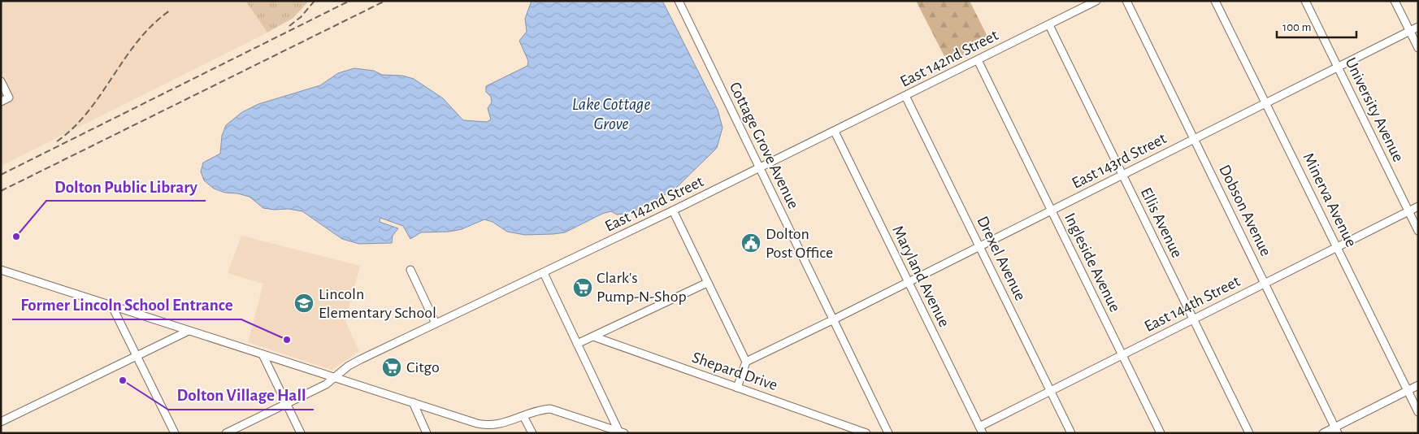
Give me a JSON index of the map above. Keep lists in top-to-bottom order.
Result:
{
  "streets": {
    "street": [
      "East 142nd Street",
      "University Avenue",
      "Cottage Grove Avenue",
      "East 143rd Street",
      "Minerva Avenue",
      "Dobson Avenue",
      "Ellis Avenue",
      "Drexel Avenue",
      "Ingleside Avenue",
      "Maryland Avenue",
      "East 144th Street",
      "Shepard Drive"
    ]
  },
  "crossings": [
    ["East 142nd Street", "Cottage Grove Avenue"],
    ["East 142nd Street", "Ellis Avenue"],
    ["East 142nd Street", "Drexel Avenue"],
    ["East 142nd Street", "Ingleside Avenue"],
    ["East 142nd Street", "Maryland Avenue"],
    ["University Avenue", "East 143rd Street"],
    ["University Avenue", "East 144th Street"],
    ["Cottage Grove Avenue", "East 143rd Street"],
    ["East 143rd Street", "Minerva Avenue"],
    ["East 143rd Street", "Dobson Avenue"],
    ["East 143rd Street", "Ellis Avenue"],
    ["East 143rd Street", "Drexel Avenue"],
    ["East 143rd Street", "Ingleside Avenue"],
    ["East 143rd Street", "Maryland Avenue"],
    ["Minerva Avenue", "East 144th Street"],
    ["Dobson Avenue", "East 144th Street"],
    ["Ellis Avenue", "East 144th Street"],
    ["Drexel Avenue", "East 144th Street"],
    ["Ingleside Avenue", "East 144th Street"],
    ["Maryland Avenue", "East 144th Street"]
  ],
  "water": ["Lake Cottage Grove"],
  "places": {
    "other": ["Dolton Public Library", "Former Lincoln School Entrance", "Dolton Village Hall"],
    "public building": ["Dolton Post Office"],
    "supermarket": ["Clark's Pump-N-Shop", "Citgo"],
    "school or university": ["Lincoln Elementary School"]
  },
  "scale_bar": "100 m"
}
